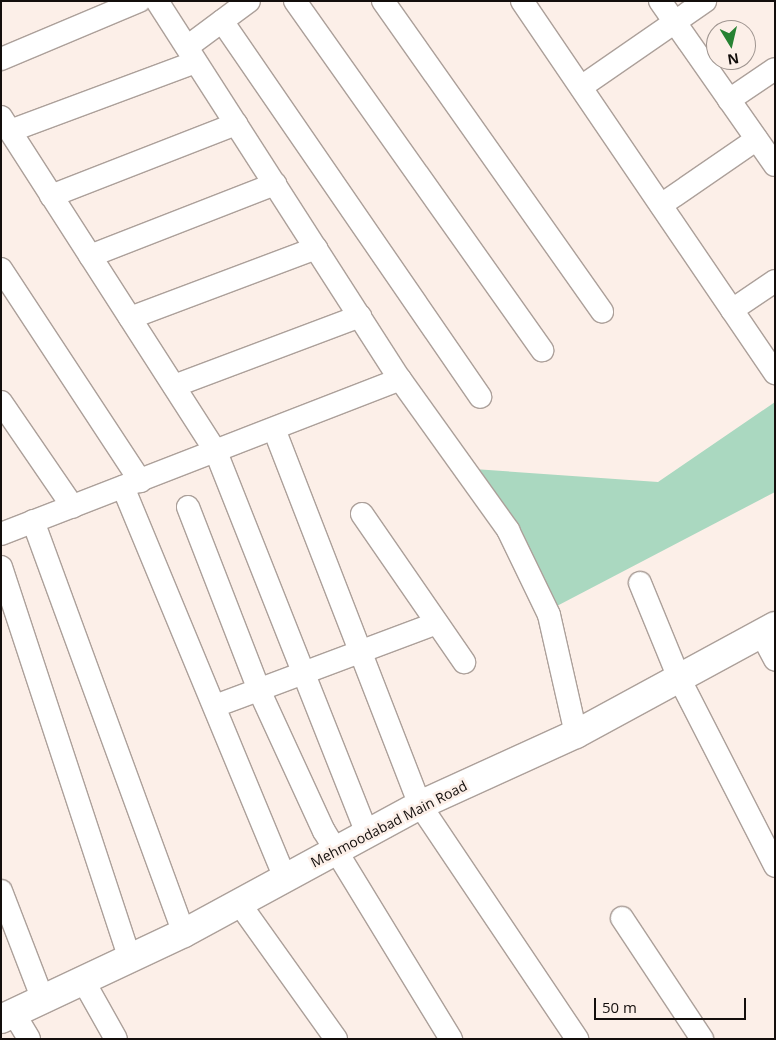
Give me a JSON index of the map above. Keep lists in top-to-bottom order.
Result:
{
  "streets": {
    "main road": ["Mehmoodabad Main Road"]
  },
  "scale_bar": "50 m",
  "north": "bottom"
}
